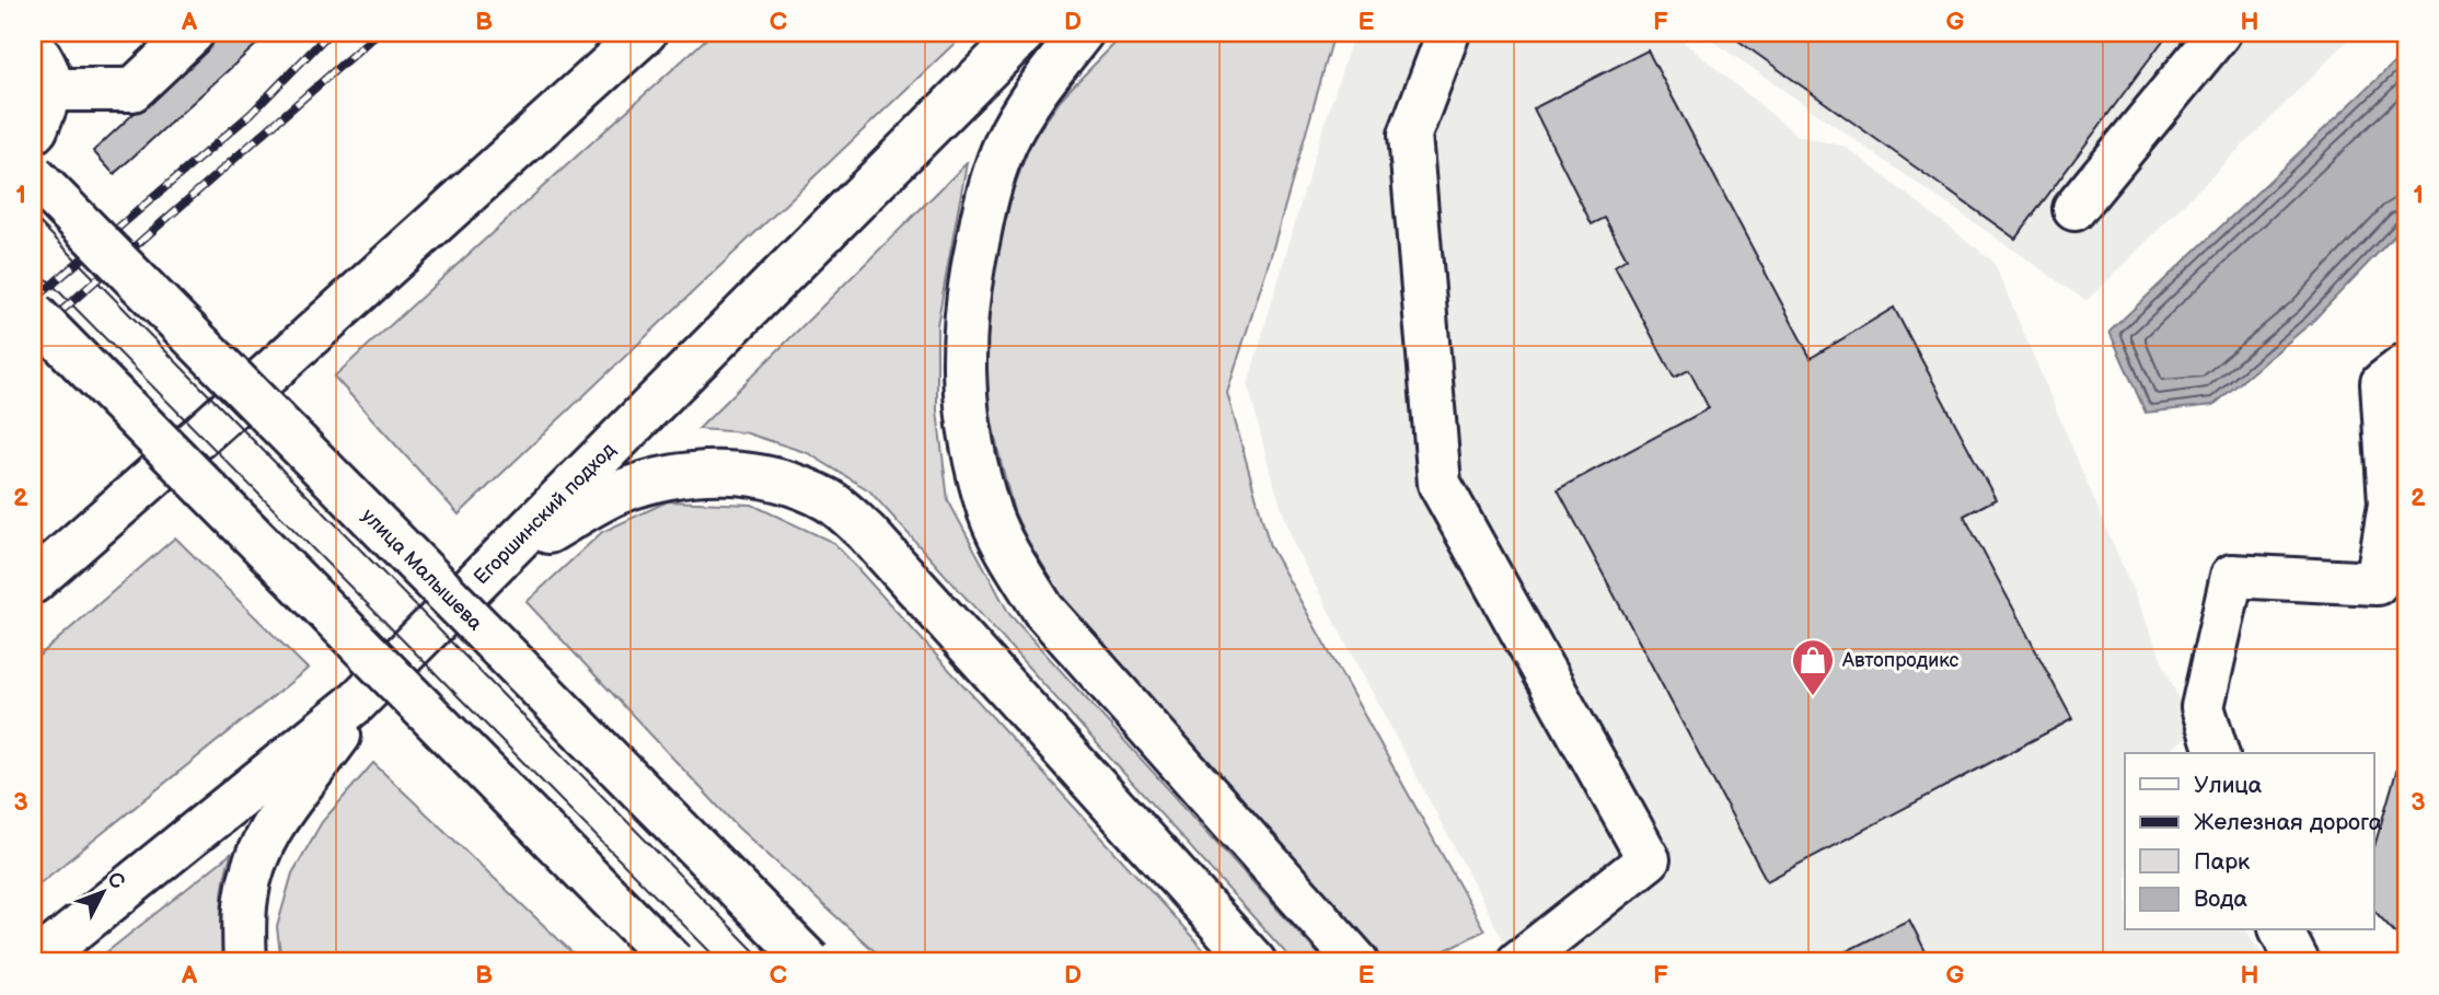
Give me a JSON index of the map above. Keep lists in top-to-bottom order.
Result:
{
  "streets": {
    "main road": ["Егоршинский подход", "улица Малышева"]
  },
  "places": {
    "shop": ["Автопродикс"]
  },
  "legend": [
    "Улица",
    "Железная дорога",
    "Парк",
    "Вода"
  ],
  "north": "top right",
  "grid": {
    "columns": [
      "A",
      "B",
      "C",
      "D",
      "E",
      "F",
      "G",
      "H"
    ],
    "rows": ["1", "2", "3"]
  }
}
